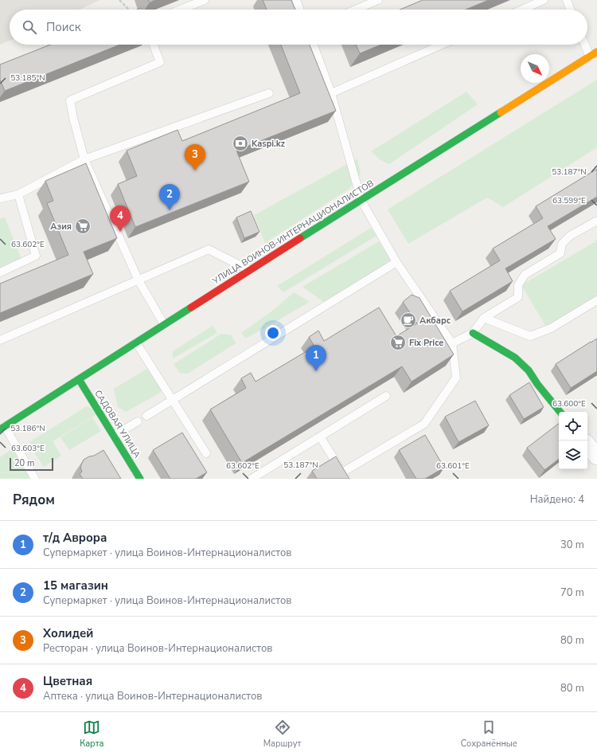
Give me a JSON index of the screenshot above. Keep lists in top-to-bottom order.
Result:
{
  "streets": {
    "street": ["УЛИЦА ВОИНОВ-ИНТЕРНАЦИОНАЛИСТОВ", "САДОВАЯ УЛИЦА"]
  },
  "crossings": [
    ["УЛИЦА ВОИНОВ-ИНТЕРНАЦИОНАЛИСТОВ", "САДОВАЯ УЛИЦА"]
  ],
  "places": {
    "bank": ["Kaspi.kz"],
    "supermarket": ["Азия", "Fix Price"],
    "cafe": ["Акбарс"]
  },
  "scale_bar": "20 m",
  "north": "bottom right",
  "page": {
    "search": "Поиск",
    "pins": [
      "3",
      "2",
      "4",
      "1"
    ],
    "scale": "20 m",
    "heading": ["Рядом", "Найдено: 4"],
    "list": [
      {
        "mark": "1",
        "name": "т/д Аврора",
        "note": "Супермаркет · улица Воинов-Интернационалистов",
        "value": "30 m"
      },
      {
        "mark": "2",
        "name": "15 магазин",
        "note": "Супермаркет · улица Воинов-Интернационалистов",
        "value": "70 m"
      },
      {
        "mark": "3",
        "name": "Холидей",
        "note": "Ресторан · улица Воинов-Интернационалистов",
        "value": "80 m"
      },
      {
        "mark": "4",
        "name": "Цветная",
        "note": "Аптека · улица Воинов-Интернационалистов",
        "value": "80 m"
      }
    ],
    "nav": ["Карта", "Маршрут", "Сохранённые"]
  },
  "coordinates": [
    "53.185°N",
    "53.187°N",
    "63.599°E",
    "63.602°E",
    "63.600°E",
    "53.186°N",
    "63.603°E",
    "63.601°E"
  ]
}
